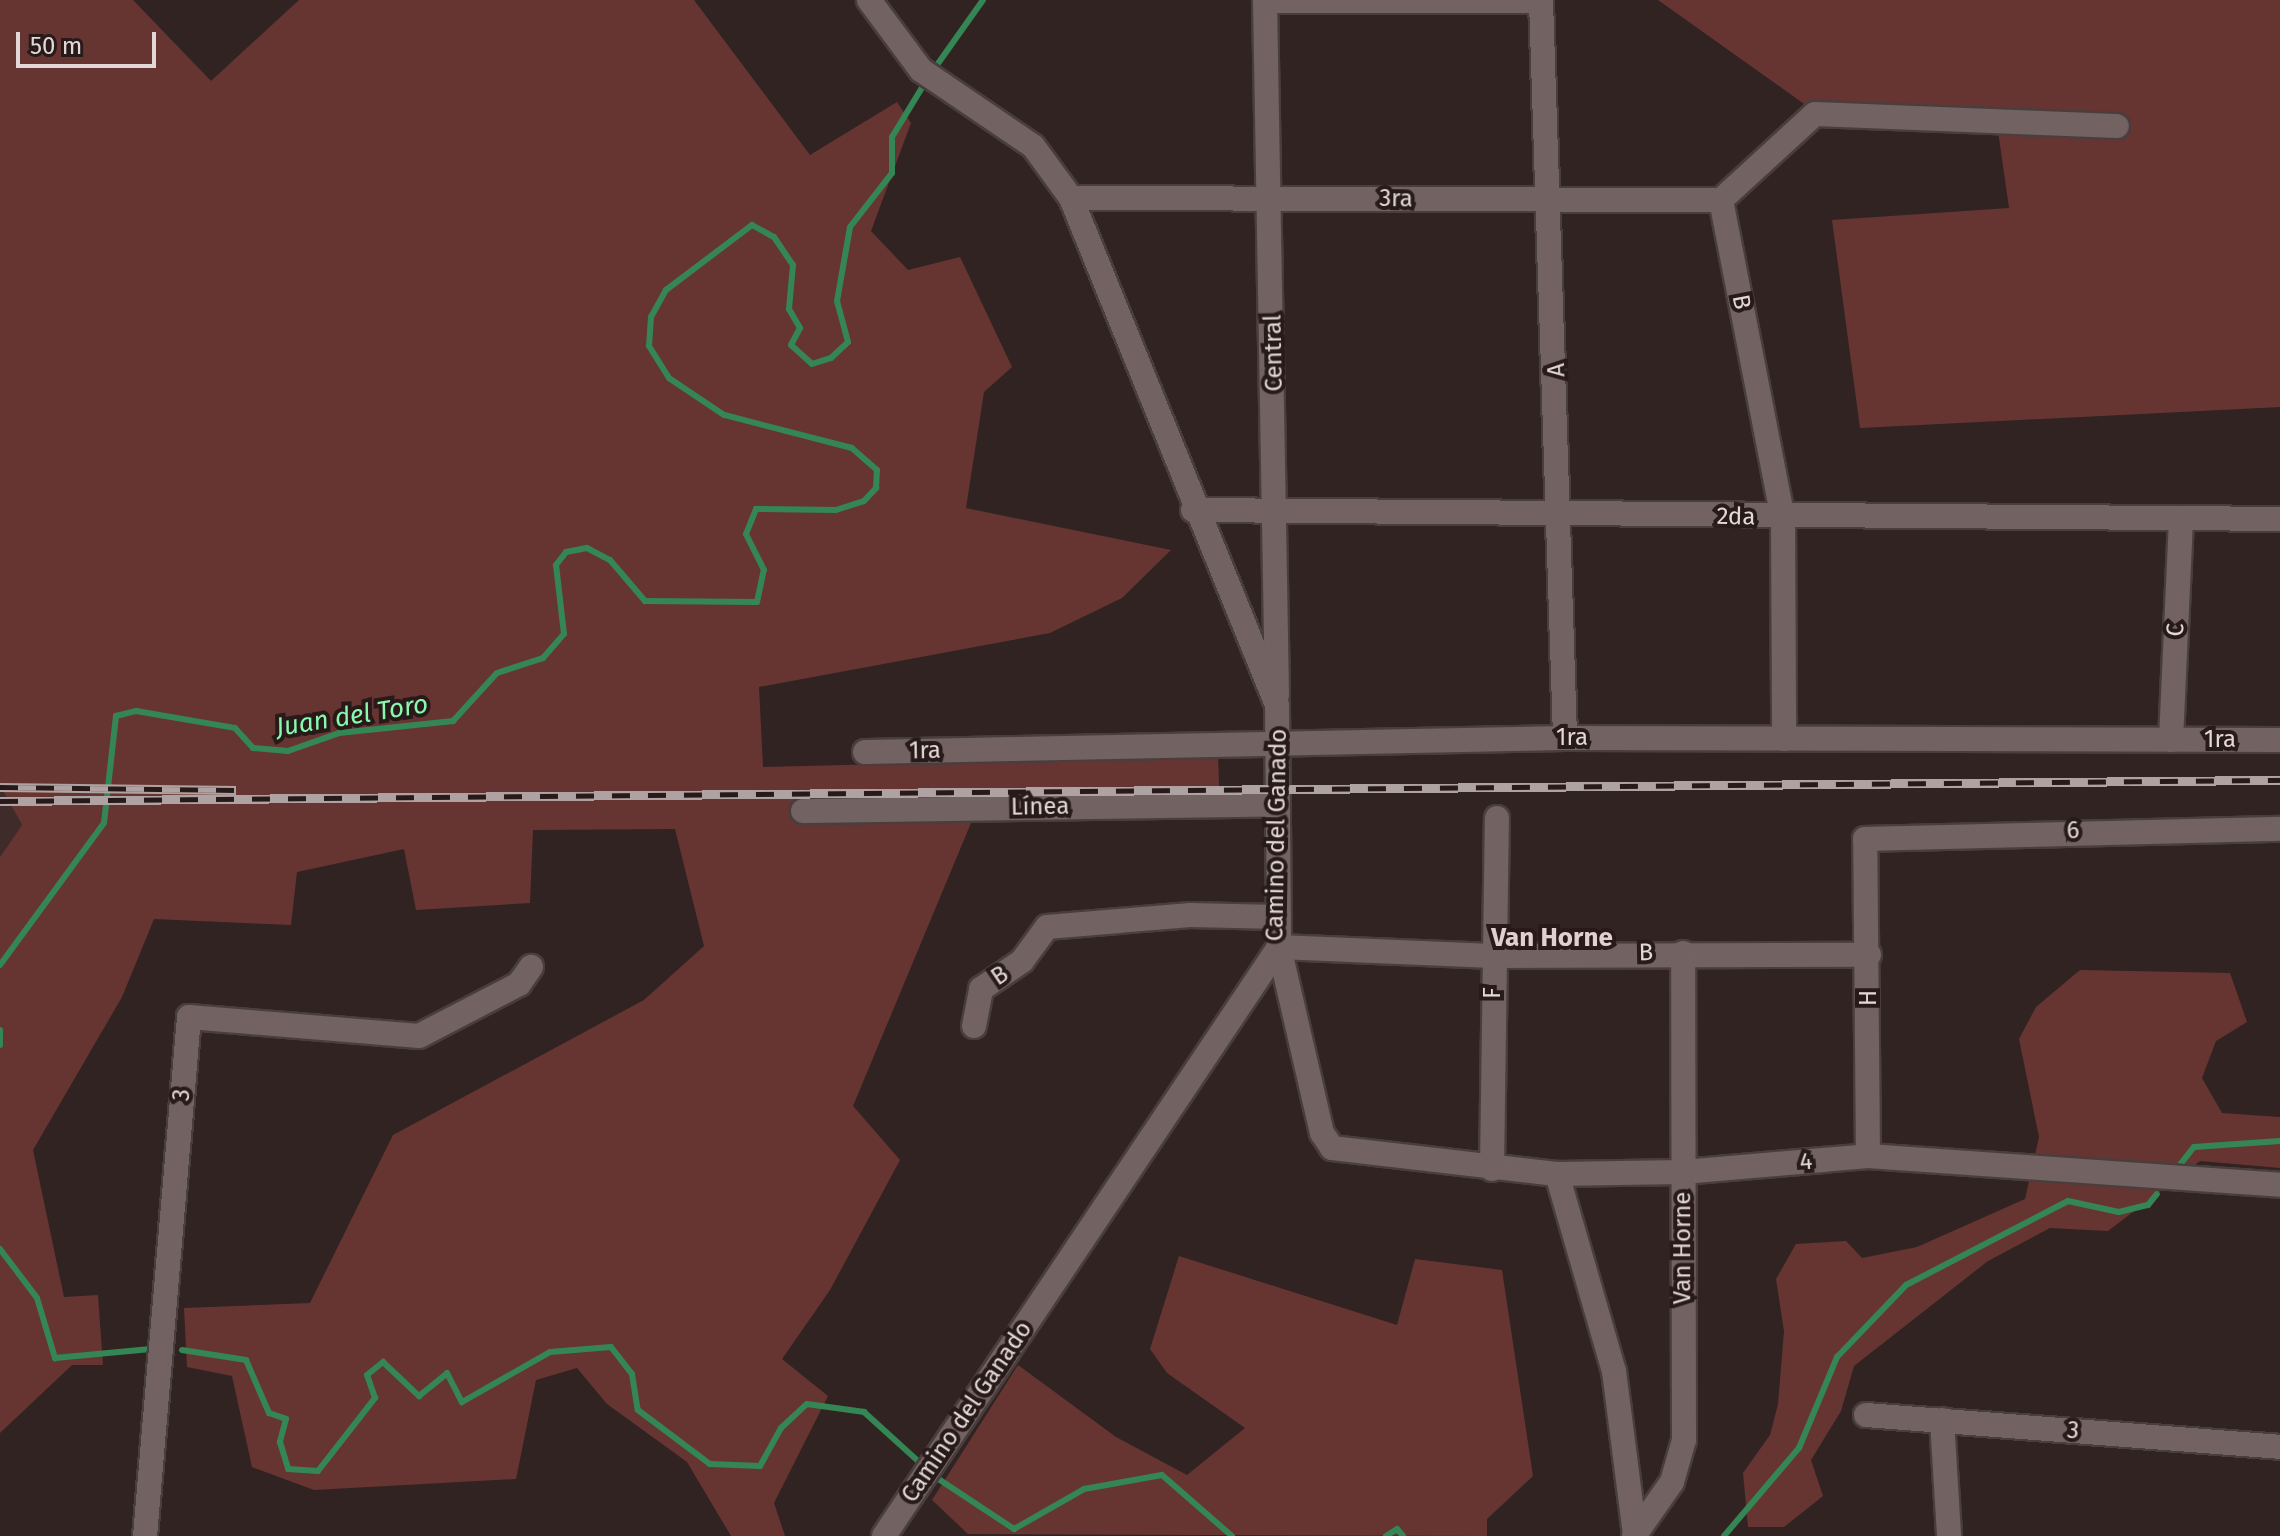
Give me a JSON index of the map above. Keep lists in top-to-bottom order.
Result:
{
  "streets": {
    "street": [
      "3ra",
      "B",
      "Central",
      "A",
      "2da",
      "C",
      "1ra",
      "Línea",
      "6",
      "Camino del Ganado",
      "F",
      "H",
      "3",
      "4",
      "Van Horne"
    ]
  },
  "crossings": [
    ["3ra", "B"],
    ["3ra", "Central"],
    ["3ra", "A"],
    ["3ra", "Camino del Ganado"],
    ["B", "2da"],
    ["B", "1ra"],
    ["B", "Camino del Ganado"],
    ["B", "F"],
    ["B", "H"],
    ["B", "4"],
    ["B", "Van Horne"],
    ["Central", "2da"],
    ["Central", "Camino del Ganado"],
    ["A", "2da"],
    ["A", "1ra"],
    ["2da", "C"],
    ["2da", "Camino del Ganado"],
    ["C", "1ra"],
    ["1ra", "Camino del Ganado"],
    ["Línea", "Camino del Ganado"],
    ["6", "H"],
    ["Camino del Ganado", "4"],
    ["F", "4"],
    ["H", "4"],
    ["4", "Van Horne"]
  ],
  "districts": ["Van Horne"],
  "water": ["Juan del Toro"],
  "scale_bar": "50 m"
}
